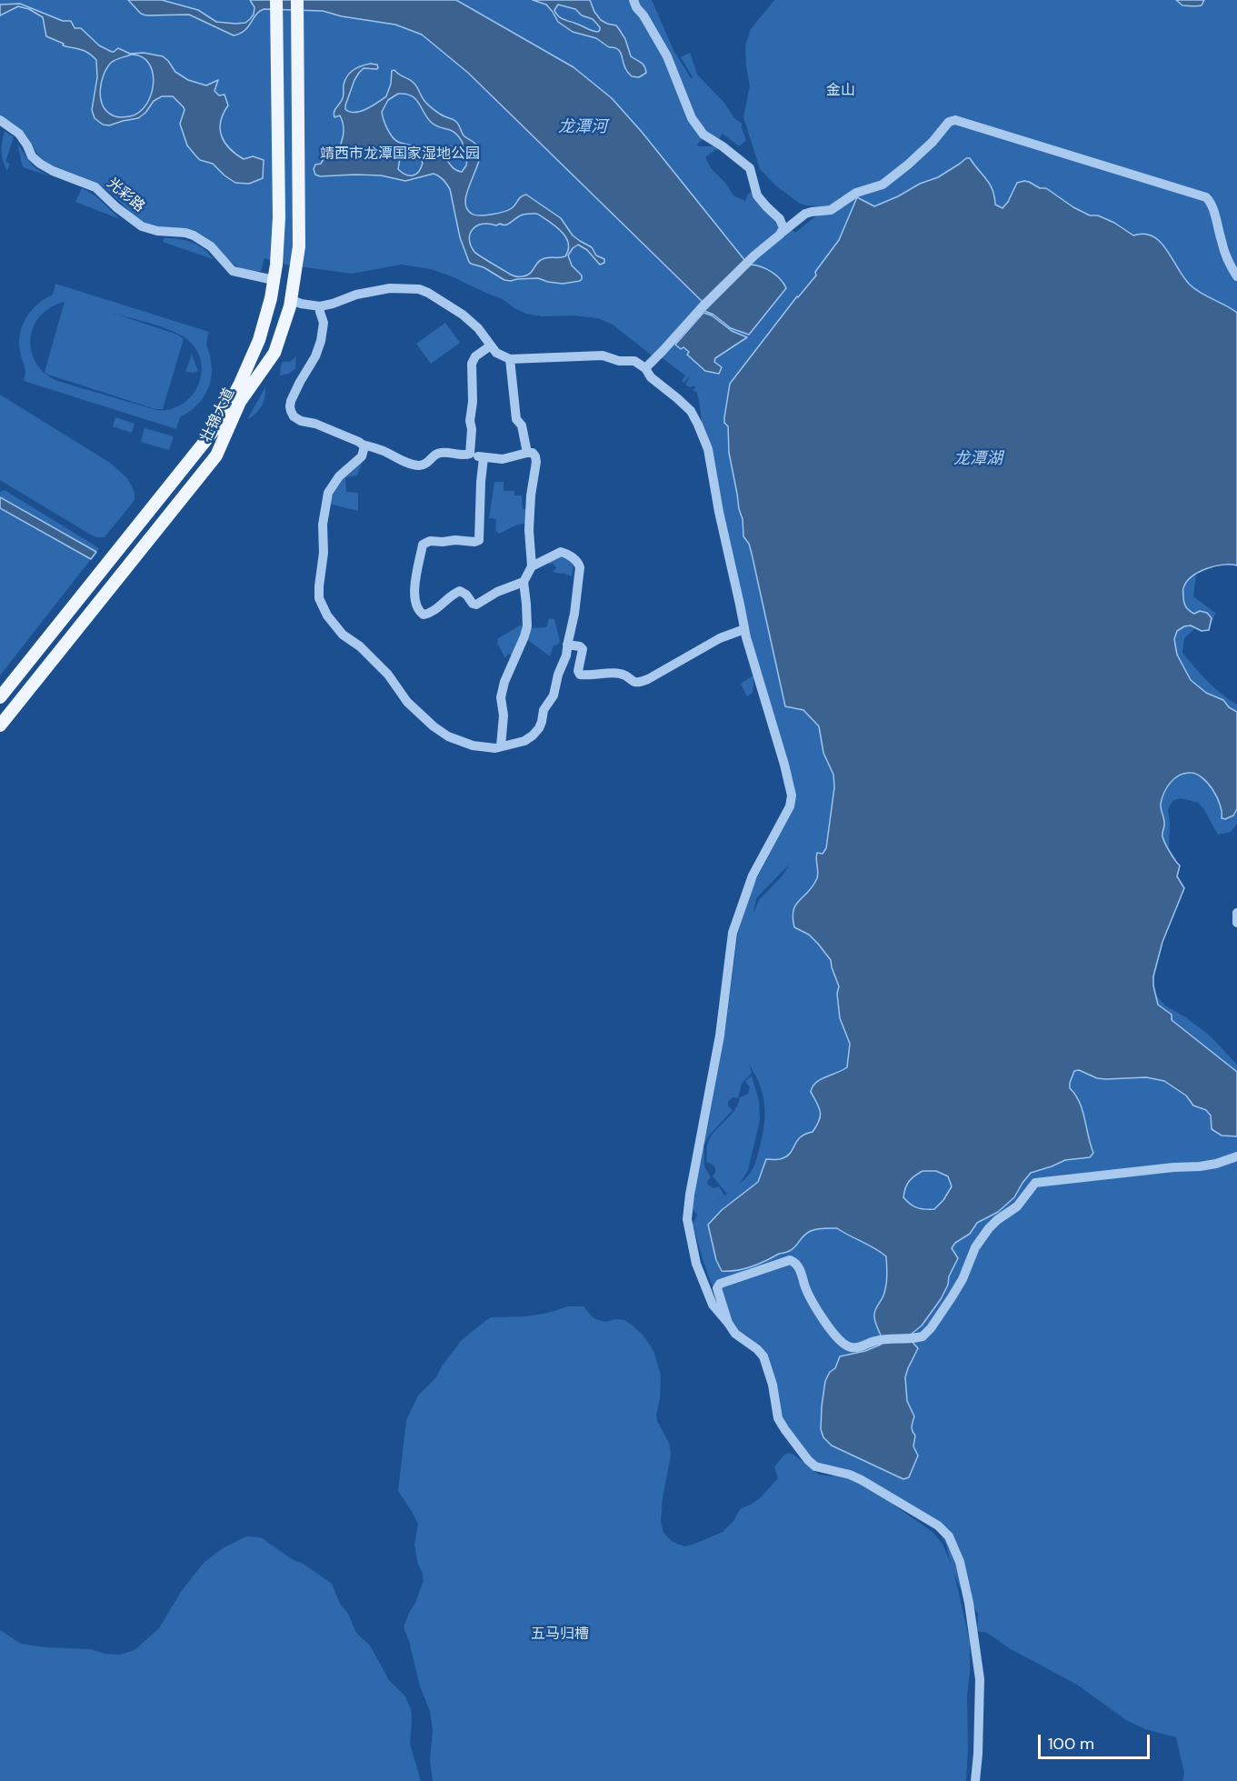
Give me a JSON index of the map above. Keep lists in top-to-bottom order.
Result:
{
  "streets": {
    "main road": ["壮锦大道"],
    "street": ["光彩路"]
  },
  "crossings": [
    ["光彩路", "壮锦大道"]
  ],
  "water": ["龙潭河", "龙潭湖"],
  "parks": ["金山", "靖西市龙潭国家湿地公园", "五马归槽"],
  "scale_bar": "100 m"
}
